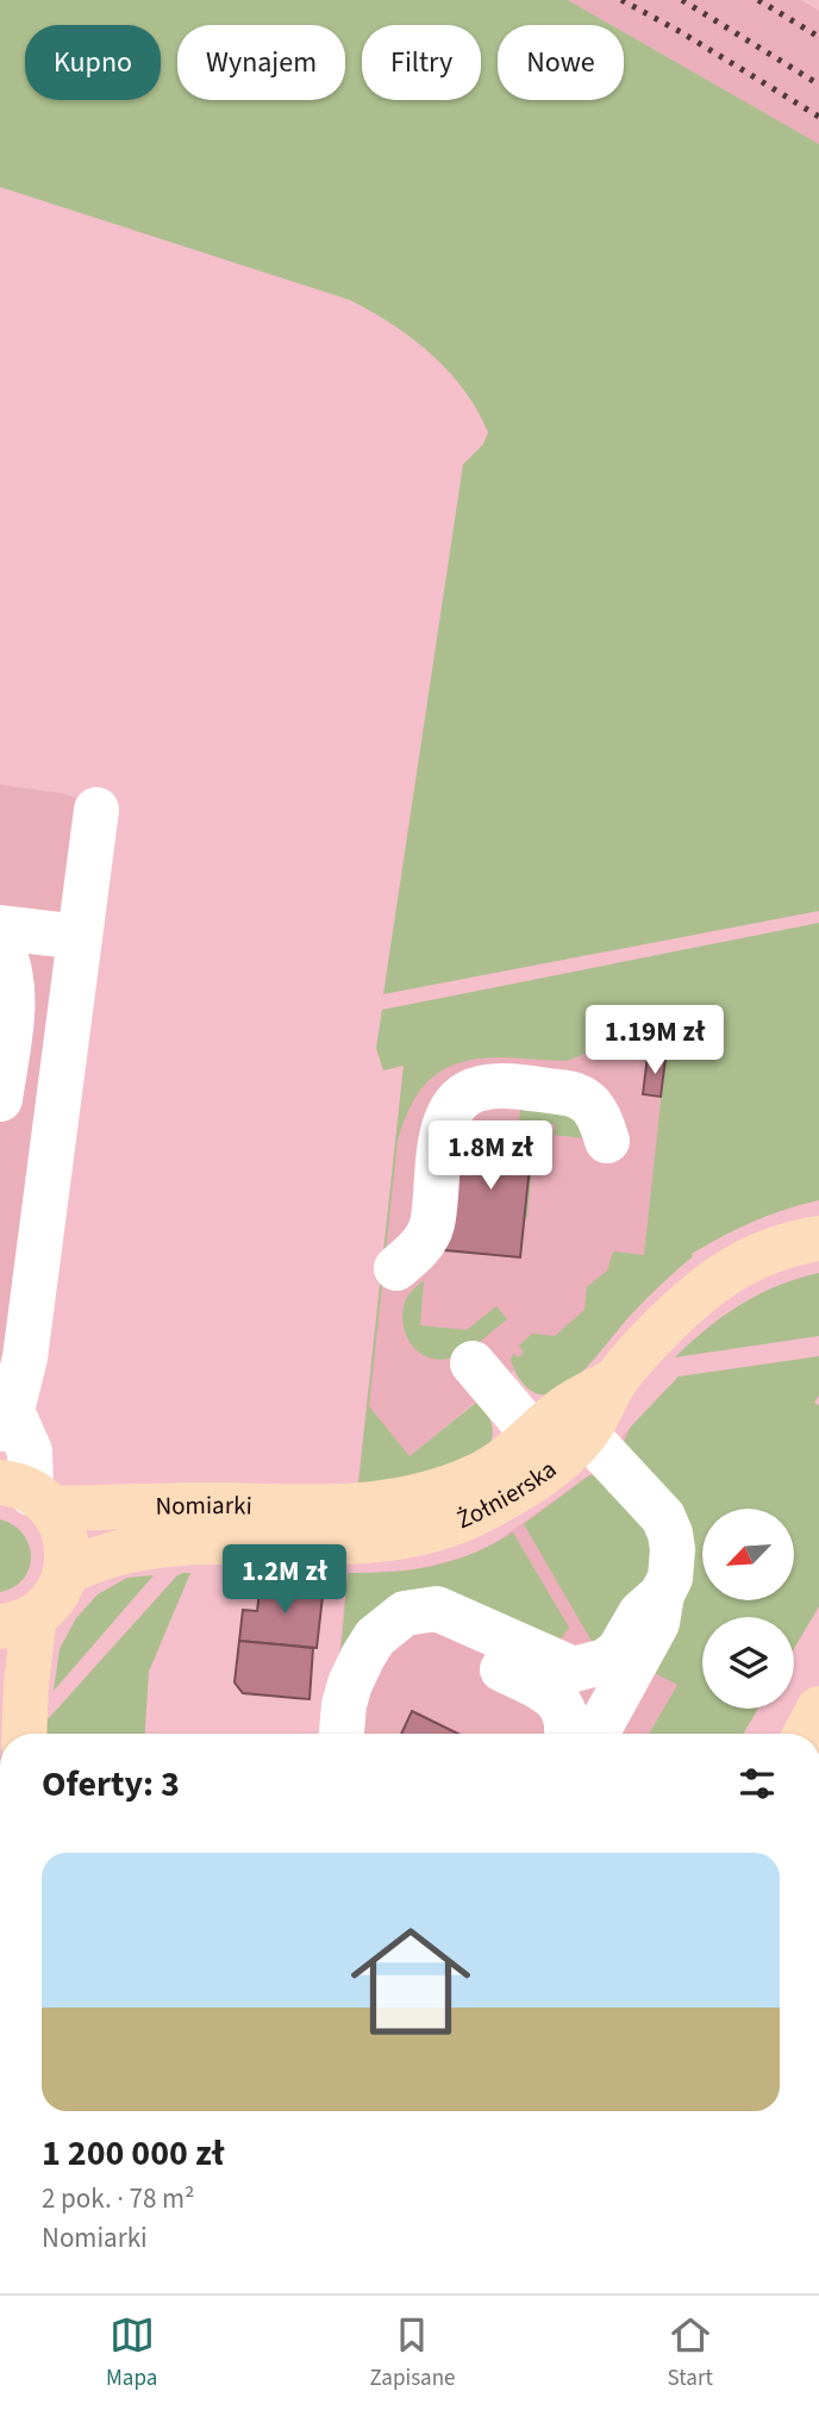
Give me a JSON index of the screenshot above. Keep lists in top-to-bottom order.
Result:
{
  "streets": {
    "main road": ["Żołnierska", "Nomiarki"]
  },
  "crossings": [
    ["Żołnierska", "Nomiarki"]
  ],
  "north": "bottom left",
  "page": {
    "chip": [
      "Kupno",
      "Wynajem",
      "Filtry",
      "Nowe"
    ],
    "price": ["1.19M zł", "1.8M zł", "1.2M zł"],
    "heading": "Oferty: 3",
    "list": [
      {
        "name": "1 200 000 zł",
        "note": "2 pok. · 78 m² · Nomiarki"
      }
    ],
    "tabs": ["Mapa", "Zapisane", "Start"]
  }
}
